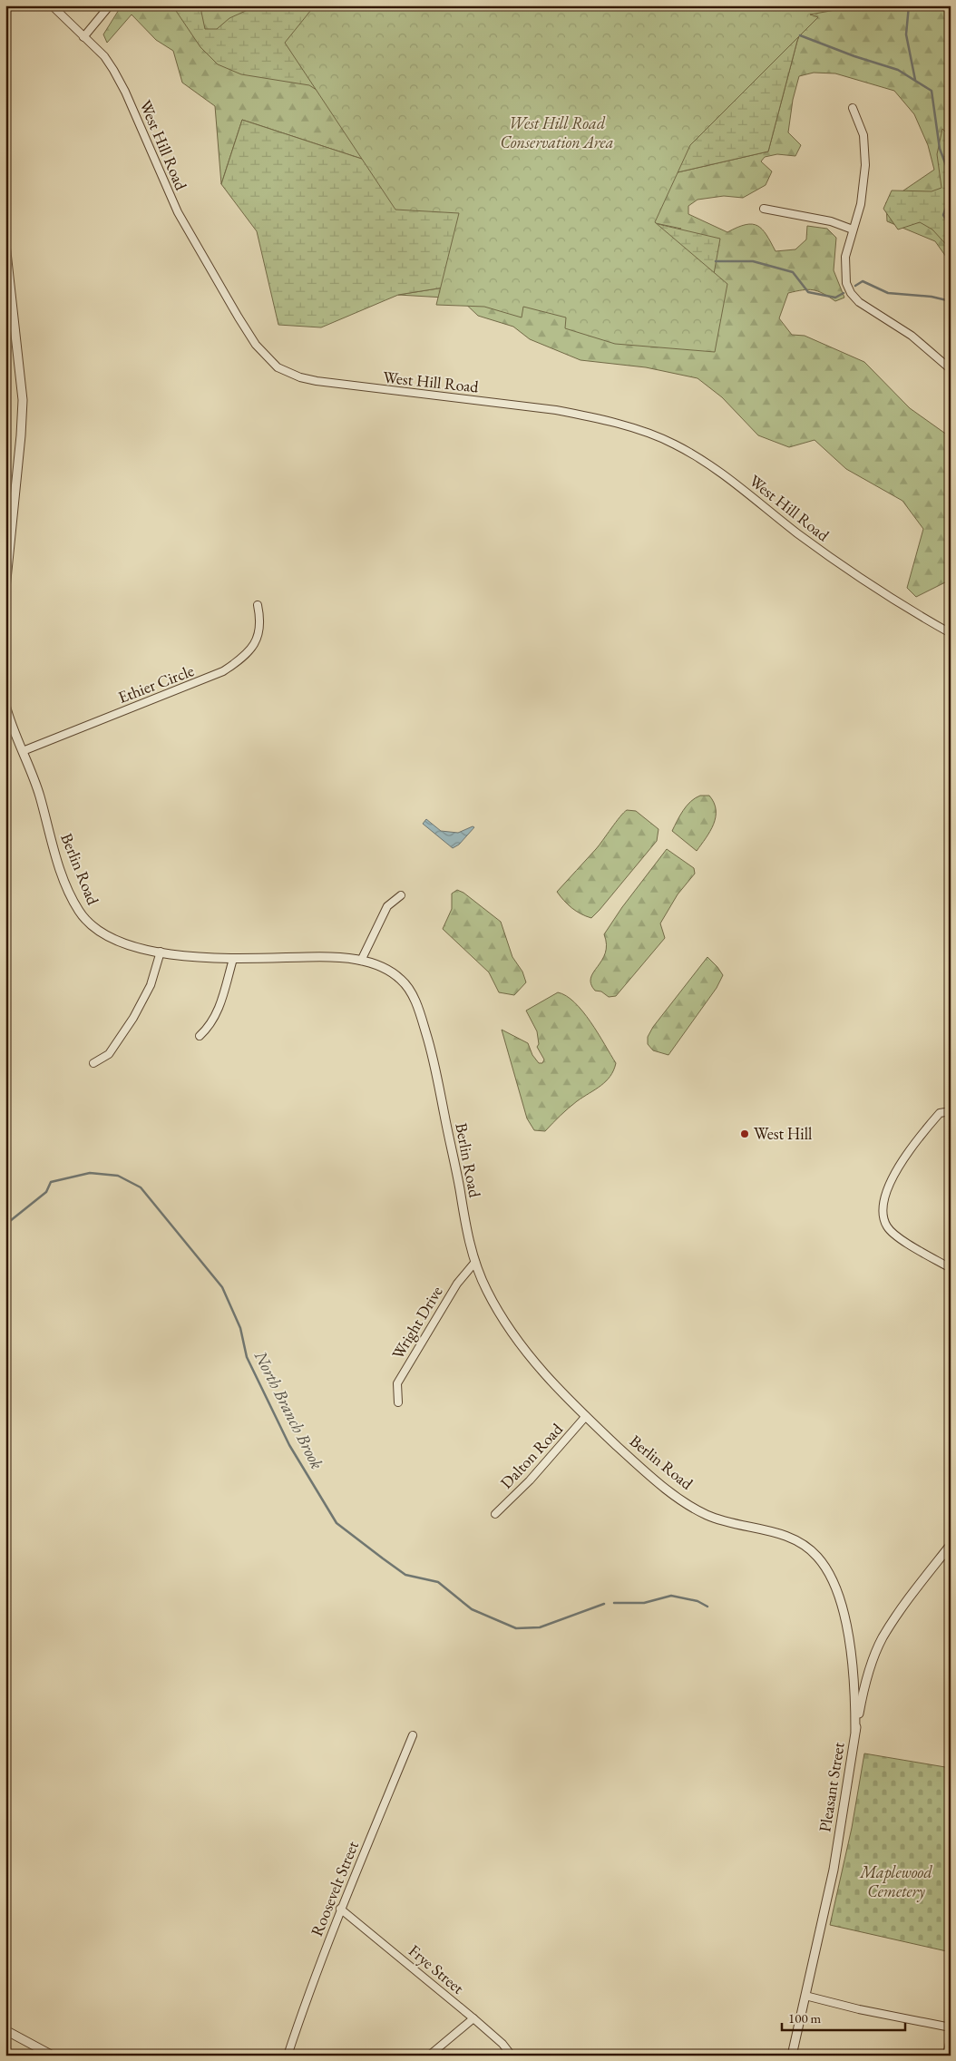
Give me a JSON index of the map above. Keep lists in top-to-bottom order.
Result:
{
  "streets": {
    "street": [
      "West Hill Road",
      "Ethier Circle",
      "Berlin Road",
      "Wright Drive",
      "Dalton Road",
      "Pleasant Street",
      "Roosevelt Street",
      "Frye Street"
    ]
  },
  "crossings": [
    ["Ethier Circle", "Berlin Road"],
    ["Berlin Road", "Wright Drive"],
    ["Berlin Road", "Dalton Road"],
    ["Berlin Road", "Pleasant Street"],
    ["Roosevelt Street", "Frye Street"]
  ],
  "water": ["North Branch Brook"],
  "parks": ["West Hill Road Conservation Area", "Maplewood Cemetery"],
  "places": ["West Hill"],
  "scale_bar": "100 m"
}
